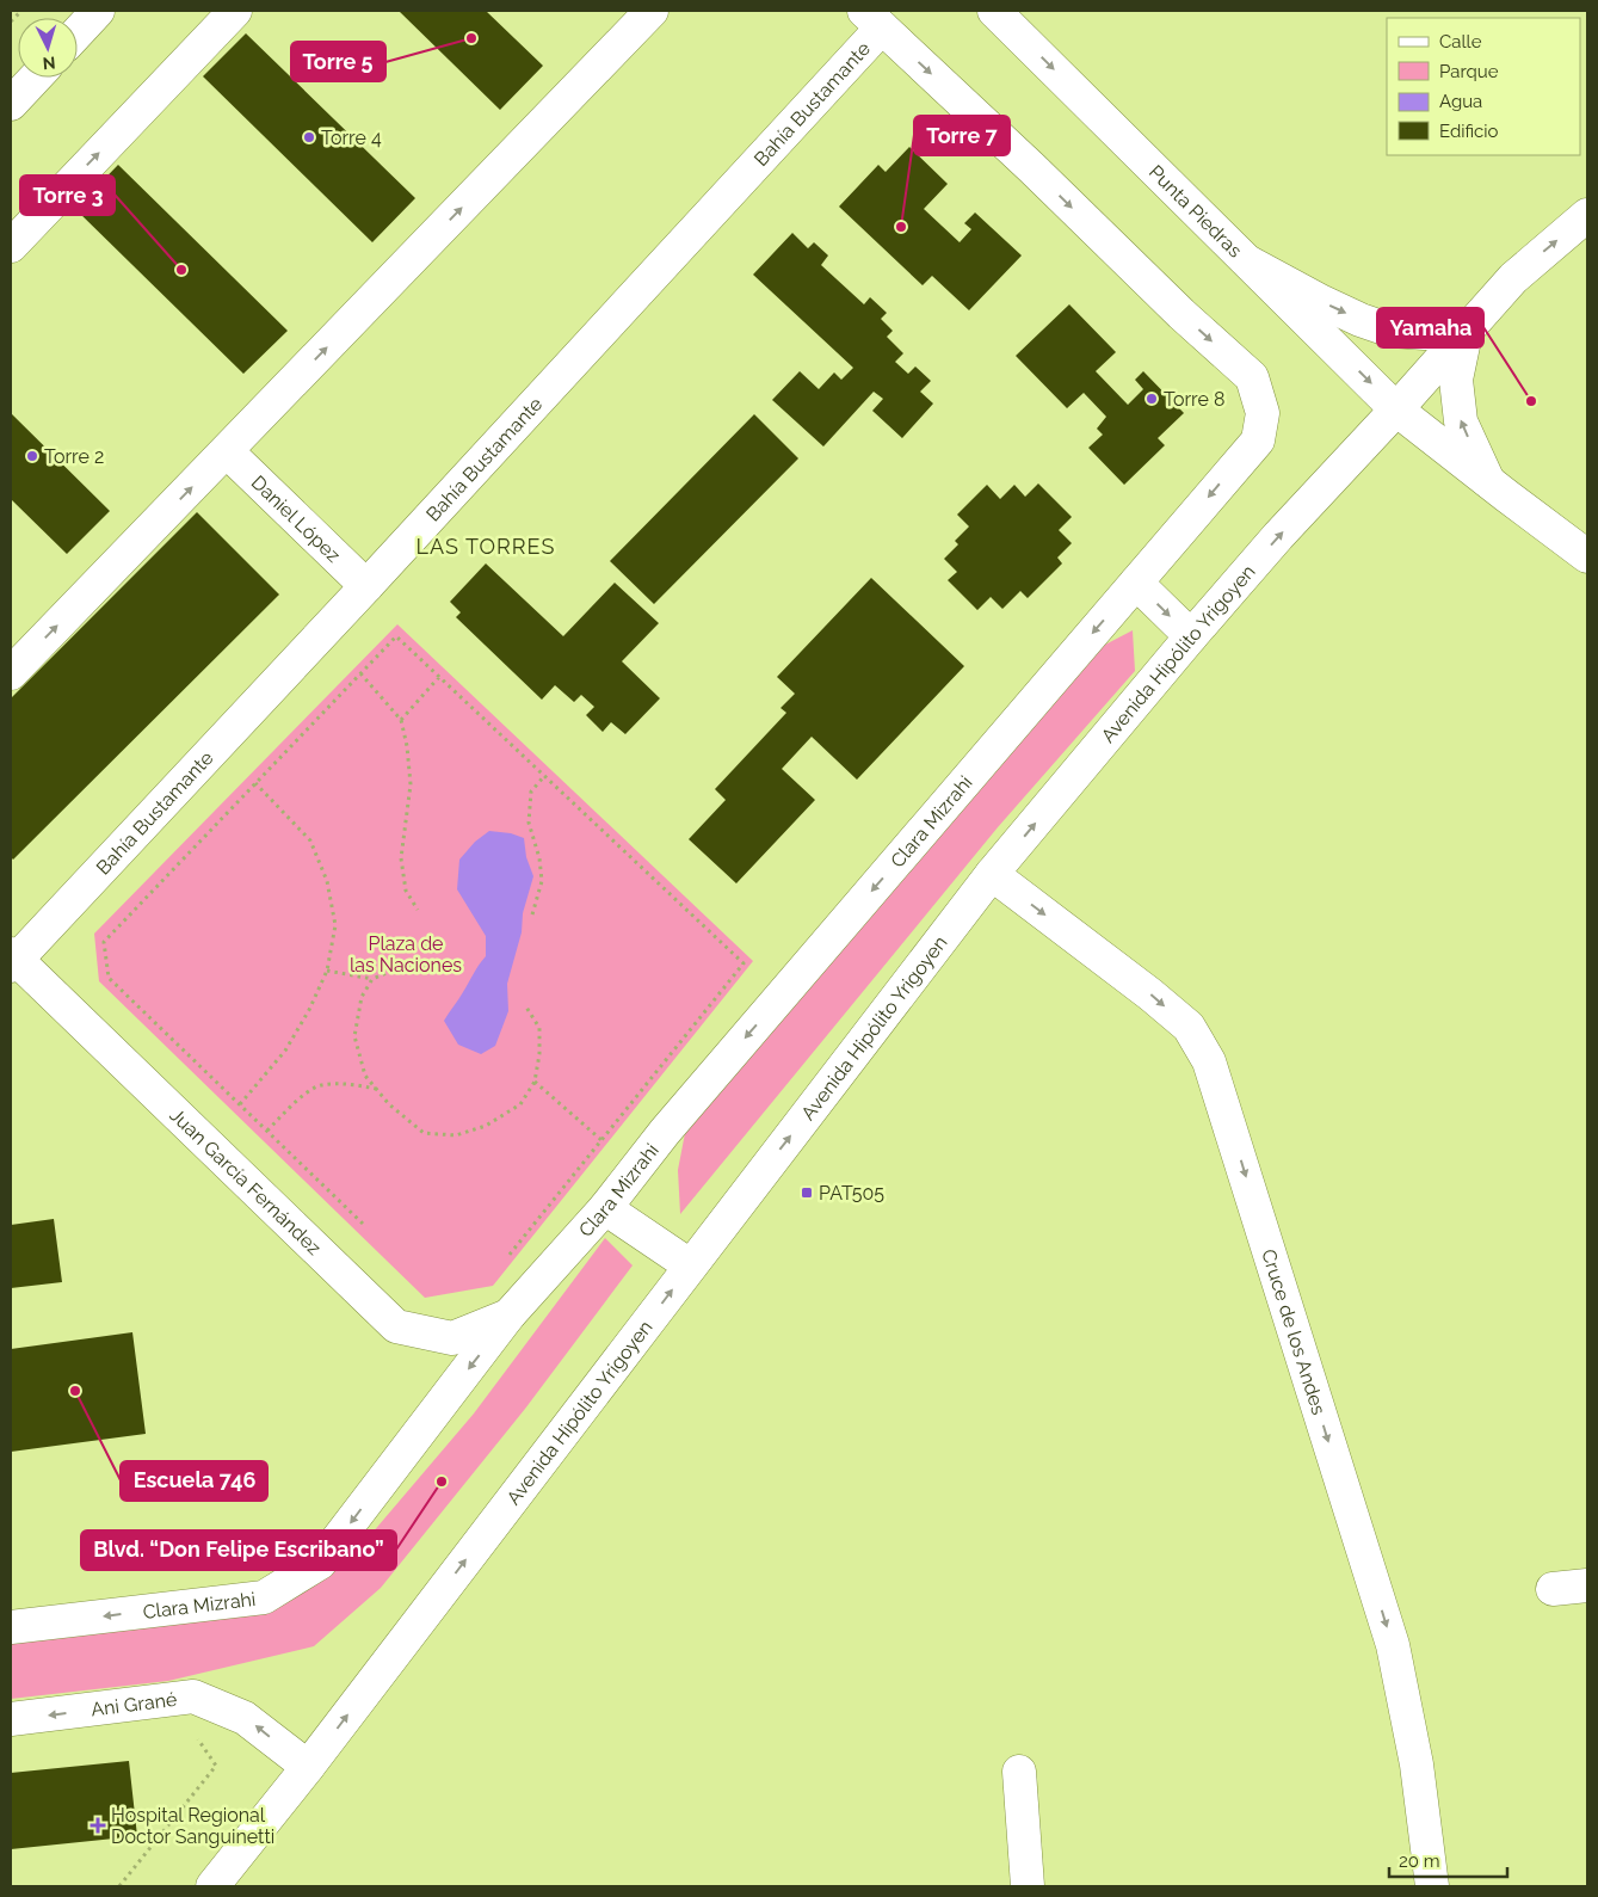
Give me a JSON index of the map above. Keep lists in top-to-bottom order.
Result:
{
  "streets": {
    "main road": [
      "Bahía Bustamante",
      "Punta Piedras",
      "Daniel López",
      "Avenida Hipólito Yrigoyen",
      "Clara Mizrahi",
      "Juan García Fernández",
      "Cruce de los Andes",
      "Ani Grané"
    ]
  },
  "crossings": [
    ["Bahía Bustamante", "Daniel López"],
    ["Bahía Bustamante", "Clara Mizrahi"],
    ["Bahía Bustamante", "Juan García Fernández"],
    ["Punta Piedras", "Avenida Hipólito Yrigoyen"],
    ["Avenida Hipólito Yrigoyen", "Cruce de los Andes"],
    ["Avenida Hipólito Yrigoyen", "Ani Grané"],
    ["Clara Mizrahi", "Juan García Fernández"]
  ],
  "one_way": [
    "Punta Piedras",
    "Avenida Hipólito Yrigoyen",
    "Cruce de los Andes",
    "Ani Grané"
  ],
  "districts": ["LAS TORRES"],
  "parks": ["Plaza de las Naciones"],
  "places": {
    "other": [
      "Torre 5",
      "Torre 4",
      "Torre 7",
      "Torre 3",
      "Torre 8",
      "Yamaha",
      "Torre 2",
      "Escuela 746",
      "Blvd. “Don Felipe Escribano”"
    ],
    "transit": ["PAT505"],
    "health": ["Hospital Regional Doctor Sanguinetti"]
  },
  "legend": [
    "Calle",
    "Parque",
    "Agua",
    "Edificio"
  ],
  "scale_bar": "20 m",
  "north": "bottom"
}
